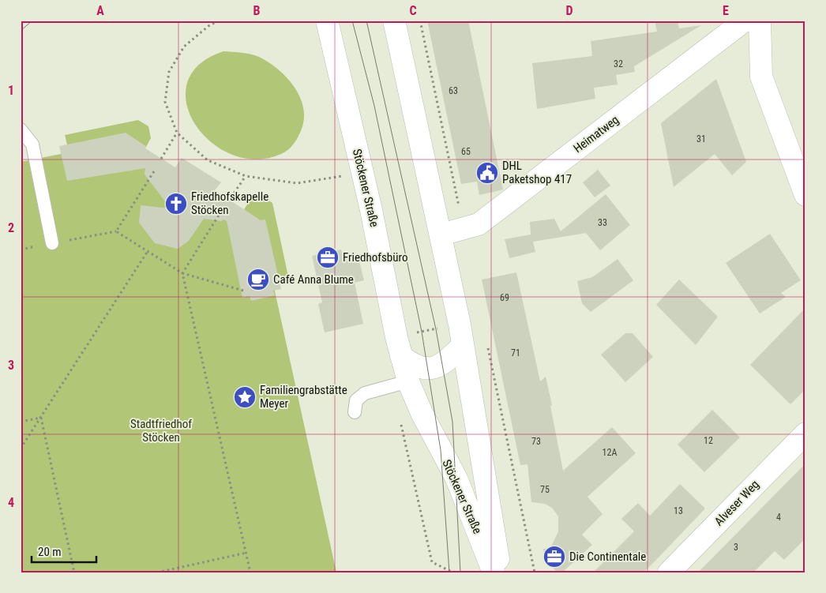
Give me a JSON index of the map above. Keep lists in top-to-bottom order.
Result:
{
  "streets": {
    "street": ["Heimatweg", "Stöckener Straße", "Alveser Weg"]
  },
  "crossings": [
    ["Heimatweg", "Stöckener Straße"]
  ],
  "parks": ["Stadtfriedhof Stöcken"],
  "places": {
    "public building": ["DHL Paketshop 417"],
    "church": ["Friedhofskapelle Stöcken"],
    "office": ["Friedhofsbüro", "Die Continentale"],
    "cafe": ["Café Anna Blume"],
    "place": ["Familiengrabstätte Meyer"]
  },
  "house_numbers": [
    "32",
    "63",
    "31",
    "65",
    "33",
    "69",
    "71",
    "12",
    "73",
    "12A",
    "75",
    "13",
    "4",
    "3"
  ],
  "scale_bar": "20 m",
  "grid": {
    "columns": [
      "A",
      "B",
      "C",
      "D",
      "E"
    ],
    "rows": [
      "1",
      "2",
      "3",
      "4"
    ]
  }
}
